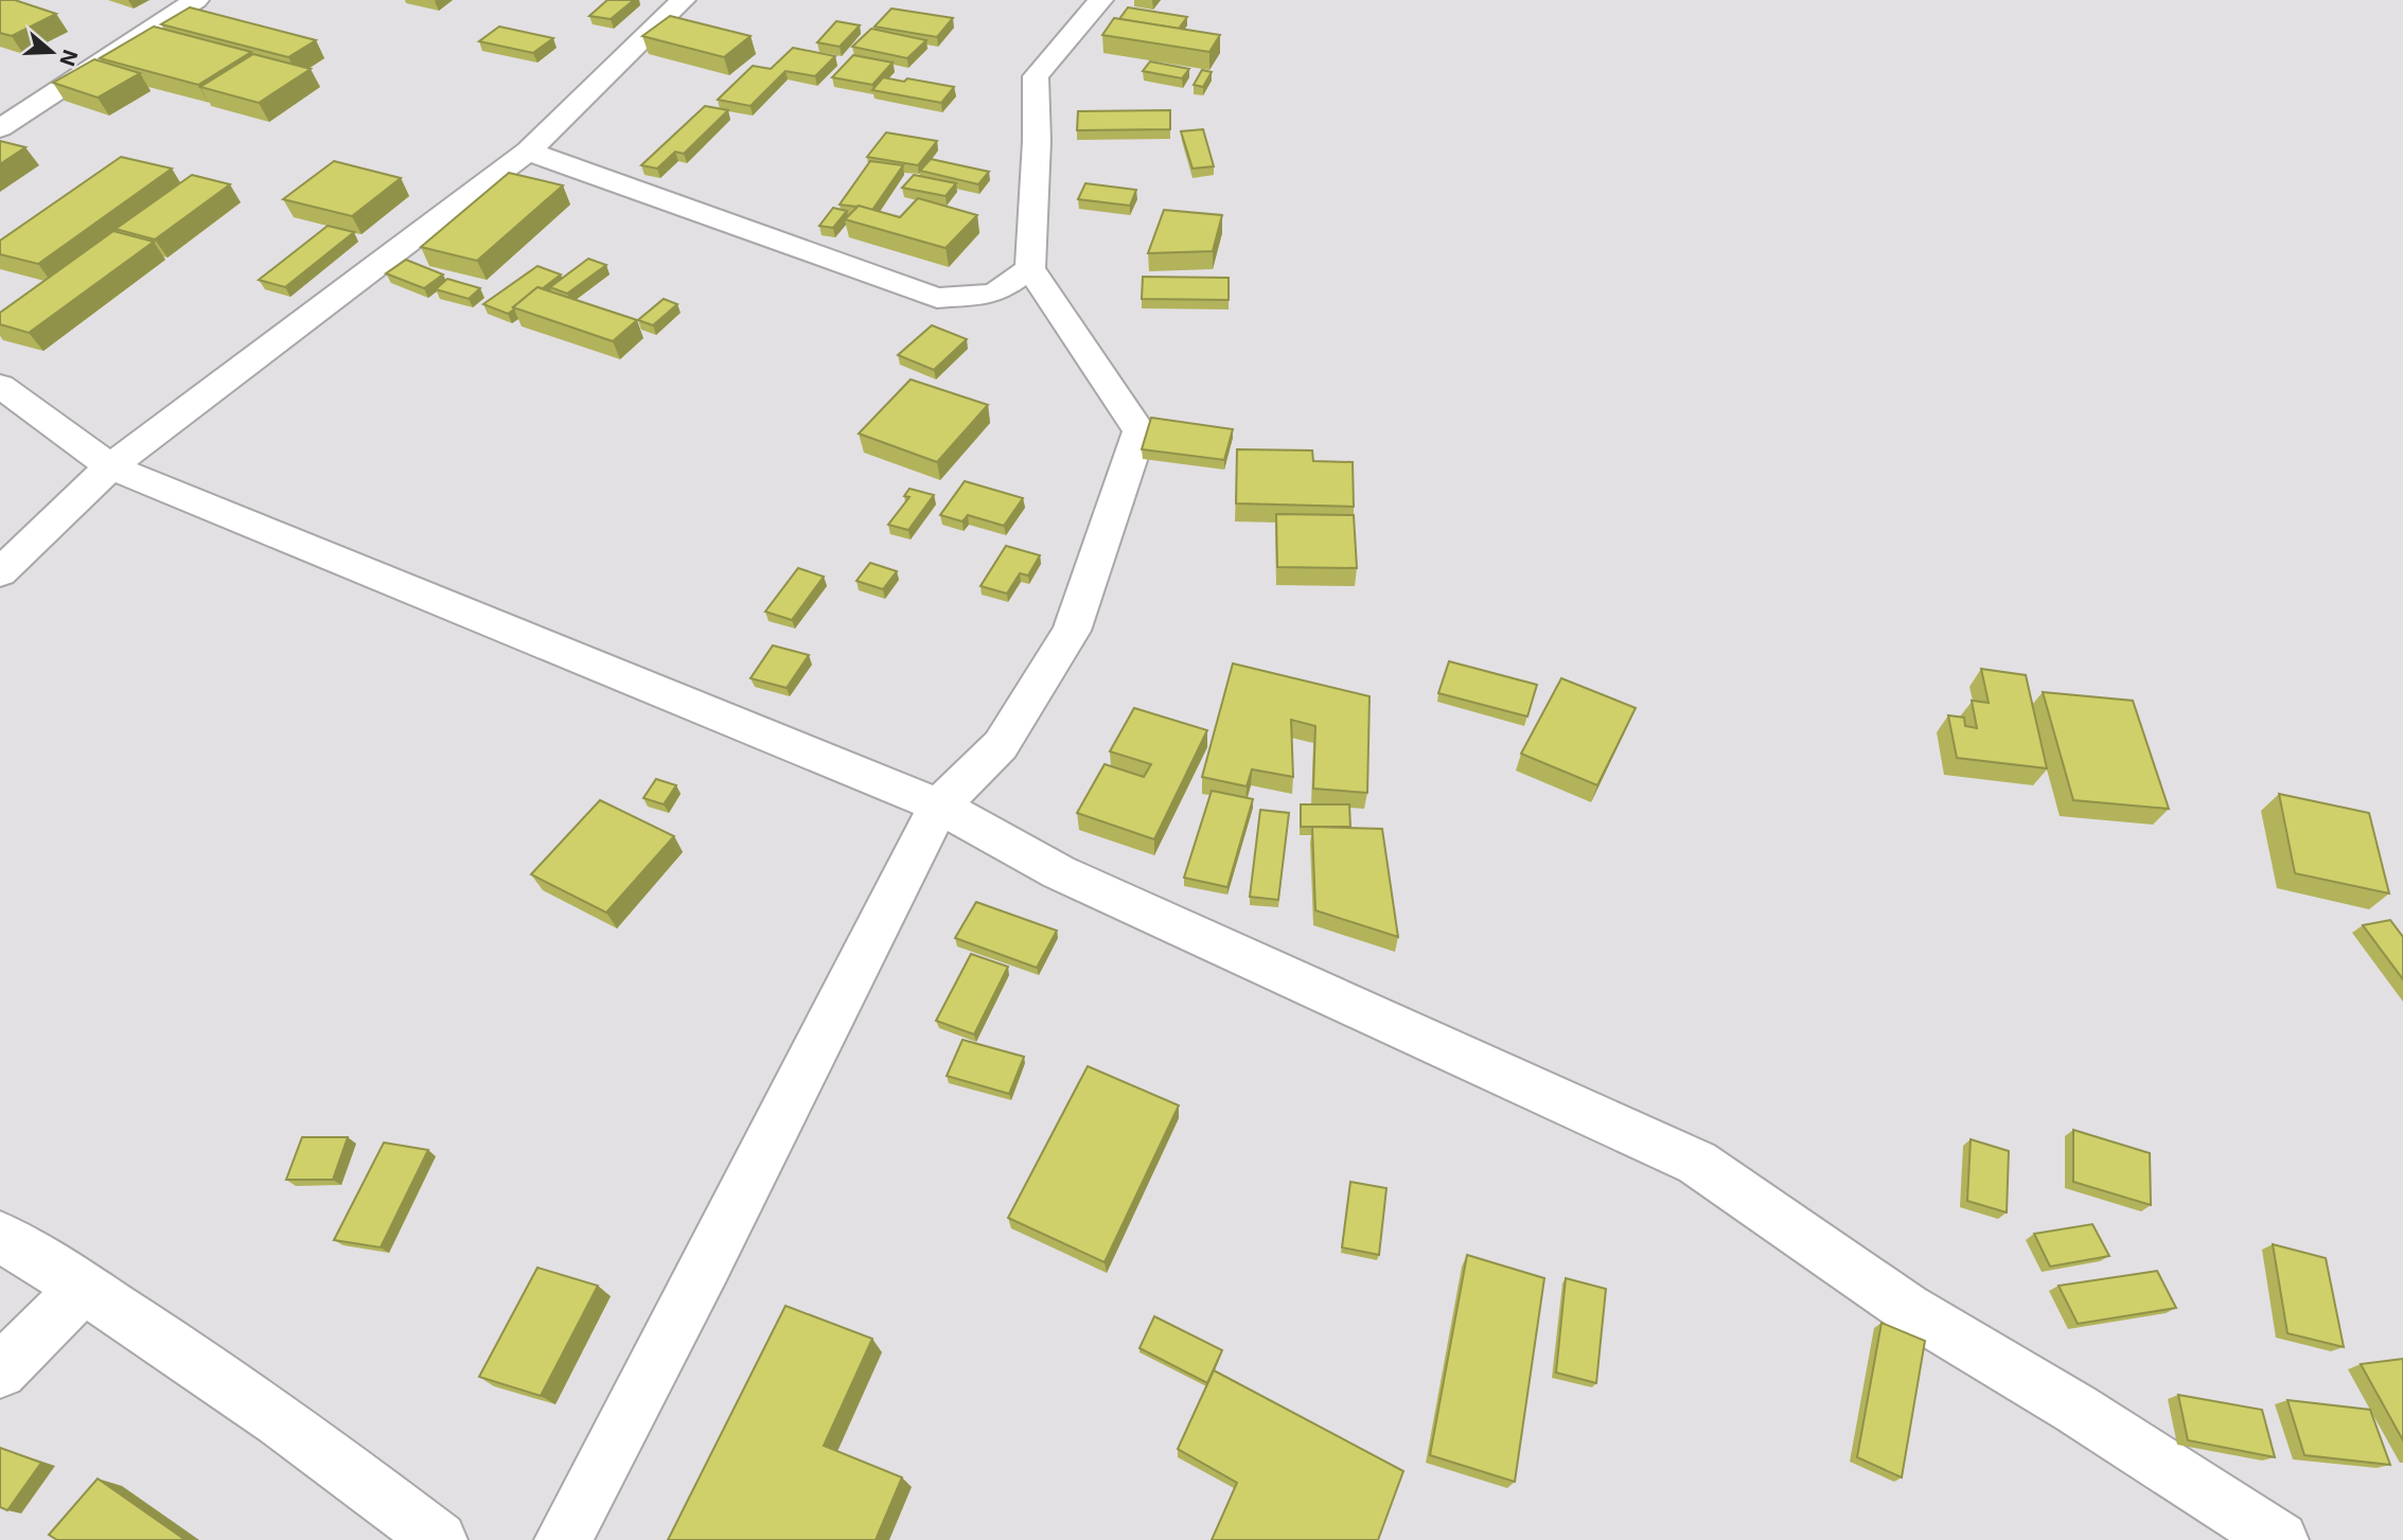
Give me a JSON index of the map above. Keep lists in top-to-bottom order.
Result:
{
  "north": "right"
}
